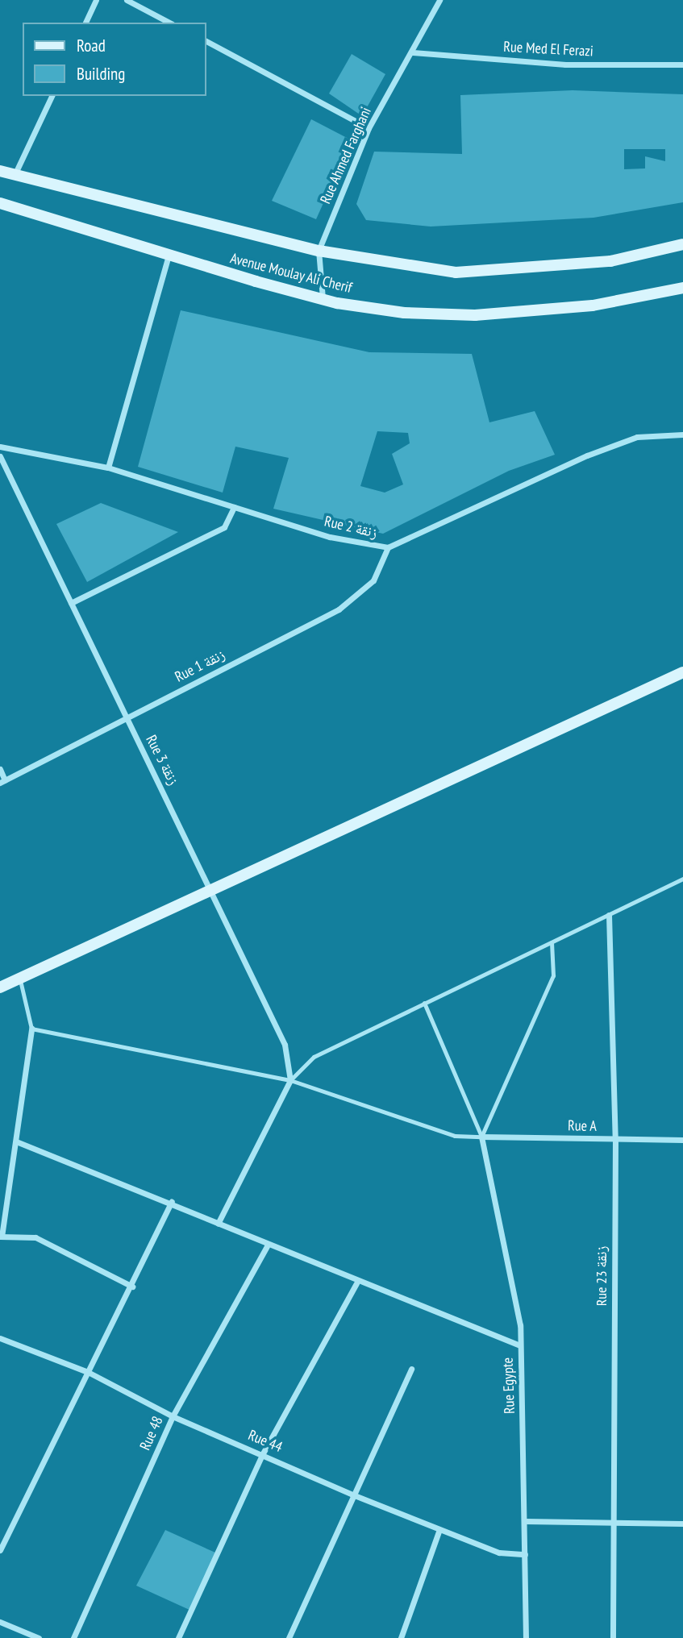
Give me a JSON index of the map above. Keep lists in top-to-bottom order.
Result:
{
  "streets": {
    "main road": ["Avenue Moulay Ali Cherif"],
    "street": [
      "Rue Med El Ferazi",
      "Rue Ahmed Farghani",
      "Rue 2 زنقة",
      "Rue 1 زنقة",
      "Rue 3 زنقة",
      "Rue A",
      "Rue 23 زنقة",
      "Rue Egypte",
      "Rue 48",
      "Rue 44"
    ]
  },
  "crossings": [
    ["Rue Med El Ferazi", "Rue Ahmed Farghani"],
    ["Rue Ahmed Farghani", "Avenue Moulay Ali Cherif"],
    ["Rue 2 زنقة", "Rue 1 زنقة"],
    ["Rue 1 زنقة", "Rue 3 زنقة"],
    ["Rue A", "Rue 23 زنقة"],
    ["Rue A", "Rue Egypte"],
    ["Rue Egypte", "Rue 44"],
    ["Rue 48", "Rue 44"]
  ],
  "legend": ["Road", "Building"]
}
